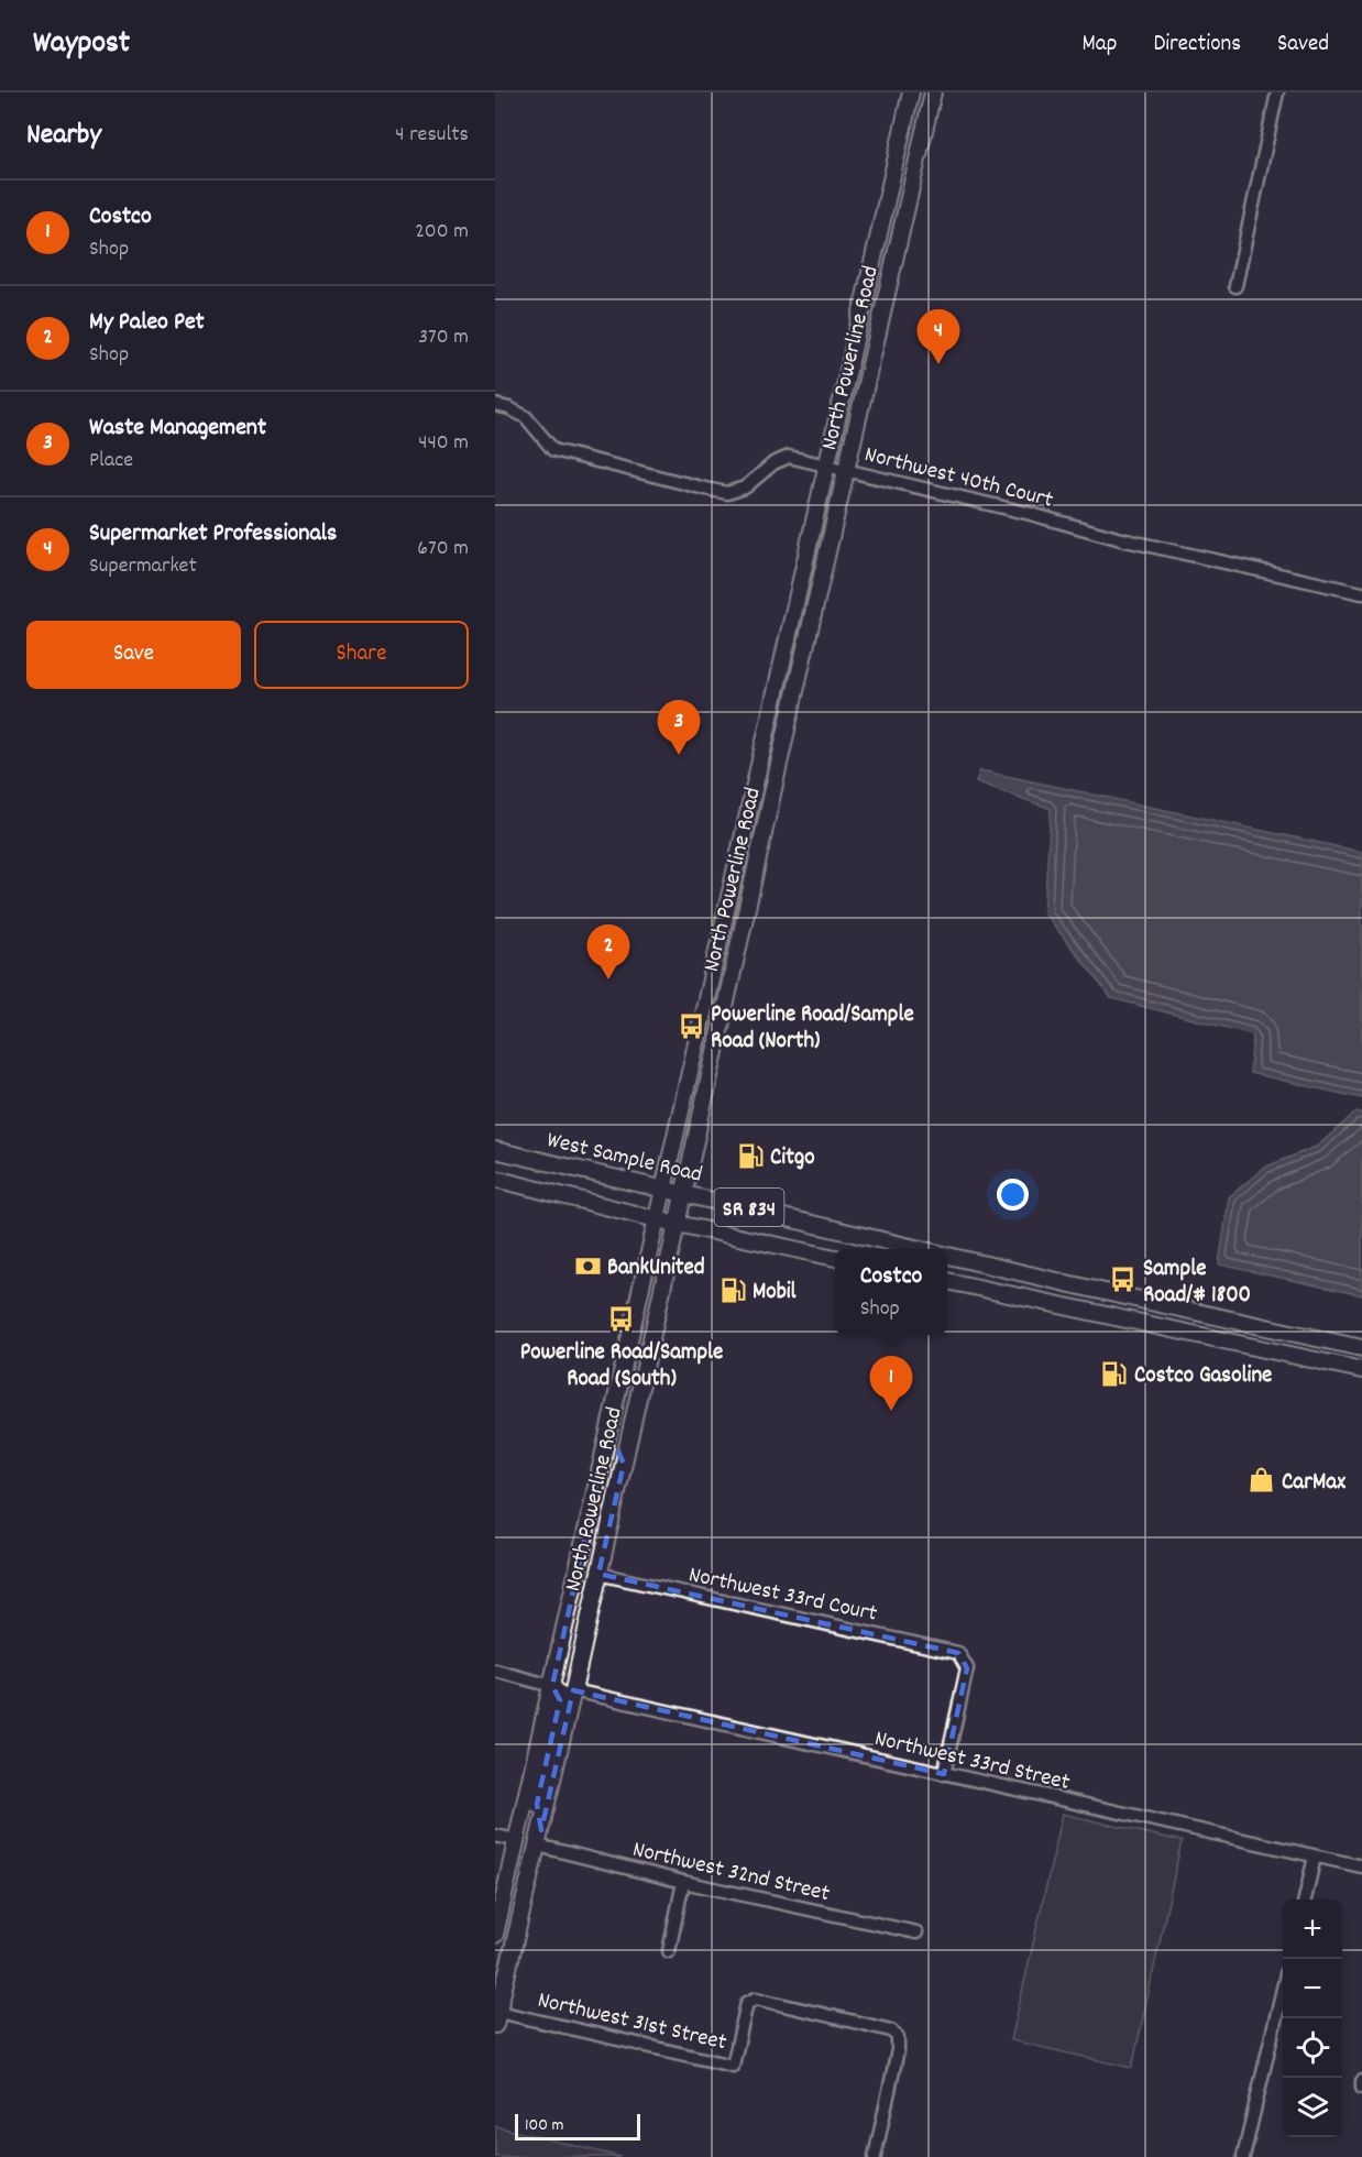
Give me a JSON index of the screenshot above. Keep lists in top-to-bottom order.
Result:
{
  "streets": {
    "main road": ["North Powerline Road", "West Sample Road", "SR 834"],
    "street": [
      "Northwest 40th Court",
      "Northwest 33rd Court",
      "Northwest 33rd Street",
      "Northwest 32nd Street",
      "Northwest 31st Street"
    ]
  },
  "crossings": [
    ["North Powerline Road", "Northwest 40th Court"],
    ["North Powerline Road", "West Sample Road"],
    ["North Powerline Road", "SR 834"],
    ["North Powerline Road", "Northwest 33rd Court"],
    ["North Powerline Road", "Northwest 33rd Street"],
    ["North Powerline Road", "Northwest 32nd Street"],
    ["North Powerline Road", "Northwest 31st Street"],
    ["Northwest 33rd Court", "Northwest 33rd Street"]
  ],
  "places": {
    "bus stop": ["Powerline Road/Sample Road (North)", "Sample Road/# 1800", "Powerline Road/Sample Road (South)"],
    "fuel station": ["Citgo", "Mobil", "Costco Gasoline"],
    "bank": ["BankUnited"],
    "shop": ["CarMax"]
  },
  "scale_bar": "100 m",
  "page": {
    "header": "Waypost",
    "nav": ["Map", "Directions", "Saved"],
    "heading": ["Nearby", "4 results"],
    "list": [
      {
        "mark": "1",
        "name": "Costco",
        "note": "Shop",
        "value": "200 m"
      },
      {
        "mark": "2",
        "name": "My Paleo Pet",
        "note": "Shop",
        "value": "370 m"
      },
      {
        "mark": "3",
        "name": "Waste Management",
        "note": "Place",
        "value": "440 m"
      },
      {
        "mark": "4",
        "name": "Supermarket Professionals",
        "note": "Supermarket",
        "value": "670 m"
      }
    ],
    "pins": [
      "4",
      "3",
      "2",
      "1"
    ],
    "buttons": ["Save", "Share"],
    "popup": ["Costco", "Shop"],
    "map_buttons": ["+", "−"],
    "scale": "100 m"
  }
}
